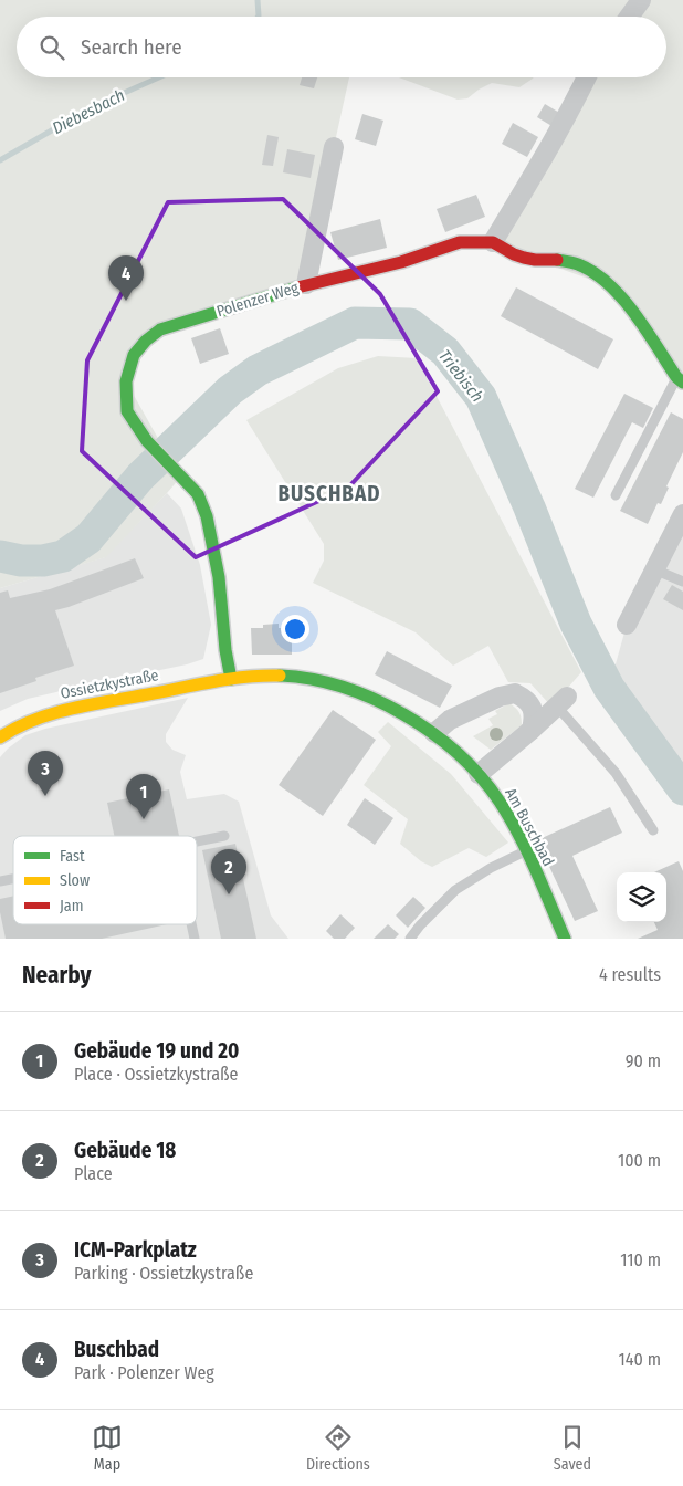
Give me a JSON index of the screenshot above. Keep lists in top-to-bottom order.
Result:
{
  "streets": {
    "street": ["Polenzer Weg", "Ossietzkystraße", "Am Buschbad"]
  },
  "crossings": [
    ["Polenzer Weg", "Ossietzkystraße"],
    ["Polenzer Weg", "Am Buschbad"],
    ["Ossietzkystraße", "Am Buschbad"]
  ],
  "districts": ["BUSCHBAD"],
  "water": ["Diebesbach", "Triebisch"],
  "legend": ["Fast", "Slow", "Jam"],
  "page": {
    "search": "Search here",
    "pins": [
      "4",
      "3",
      "1",
      "2"
    ],
    "heading": ["Nearby", "4 results"],
    "list": [
      {
        "mark": "1",
        "name": "Gebäude 19 und 20",
        "note": "Place · Ossietzkystraße",
        "value": "90 m"
      },
      {
        "mark": "2",
        "name": "Gebäude 18",
        "note": "Place",
        "value": "100 m"
      },
      {
        "mark": "3",
        "name": "ICM-Parkplatz",
        "note": "Parking · Ossietzkystraße",
        "value": "110 m"
      },
      {
        "mark": "4",
        "name": "Buschbad",
        "note": "Park · Polenzer Weg",
        "value": "140 m"
      }
    ],
    "nav": ["Map", "Directions", "Saved"]
  }
}
